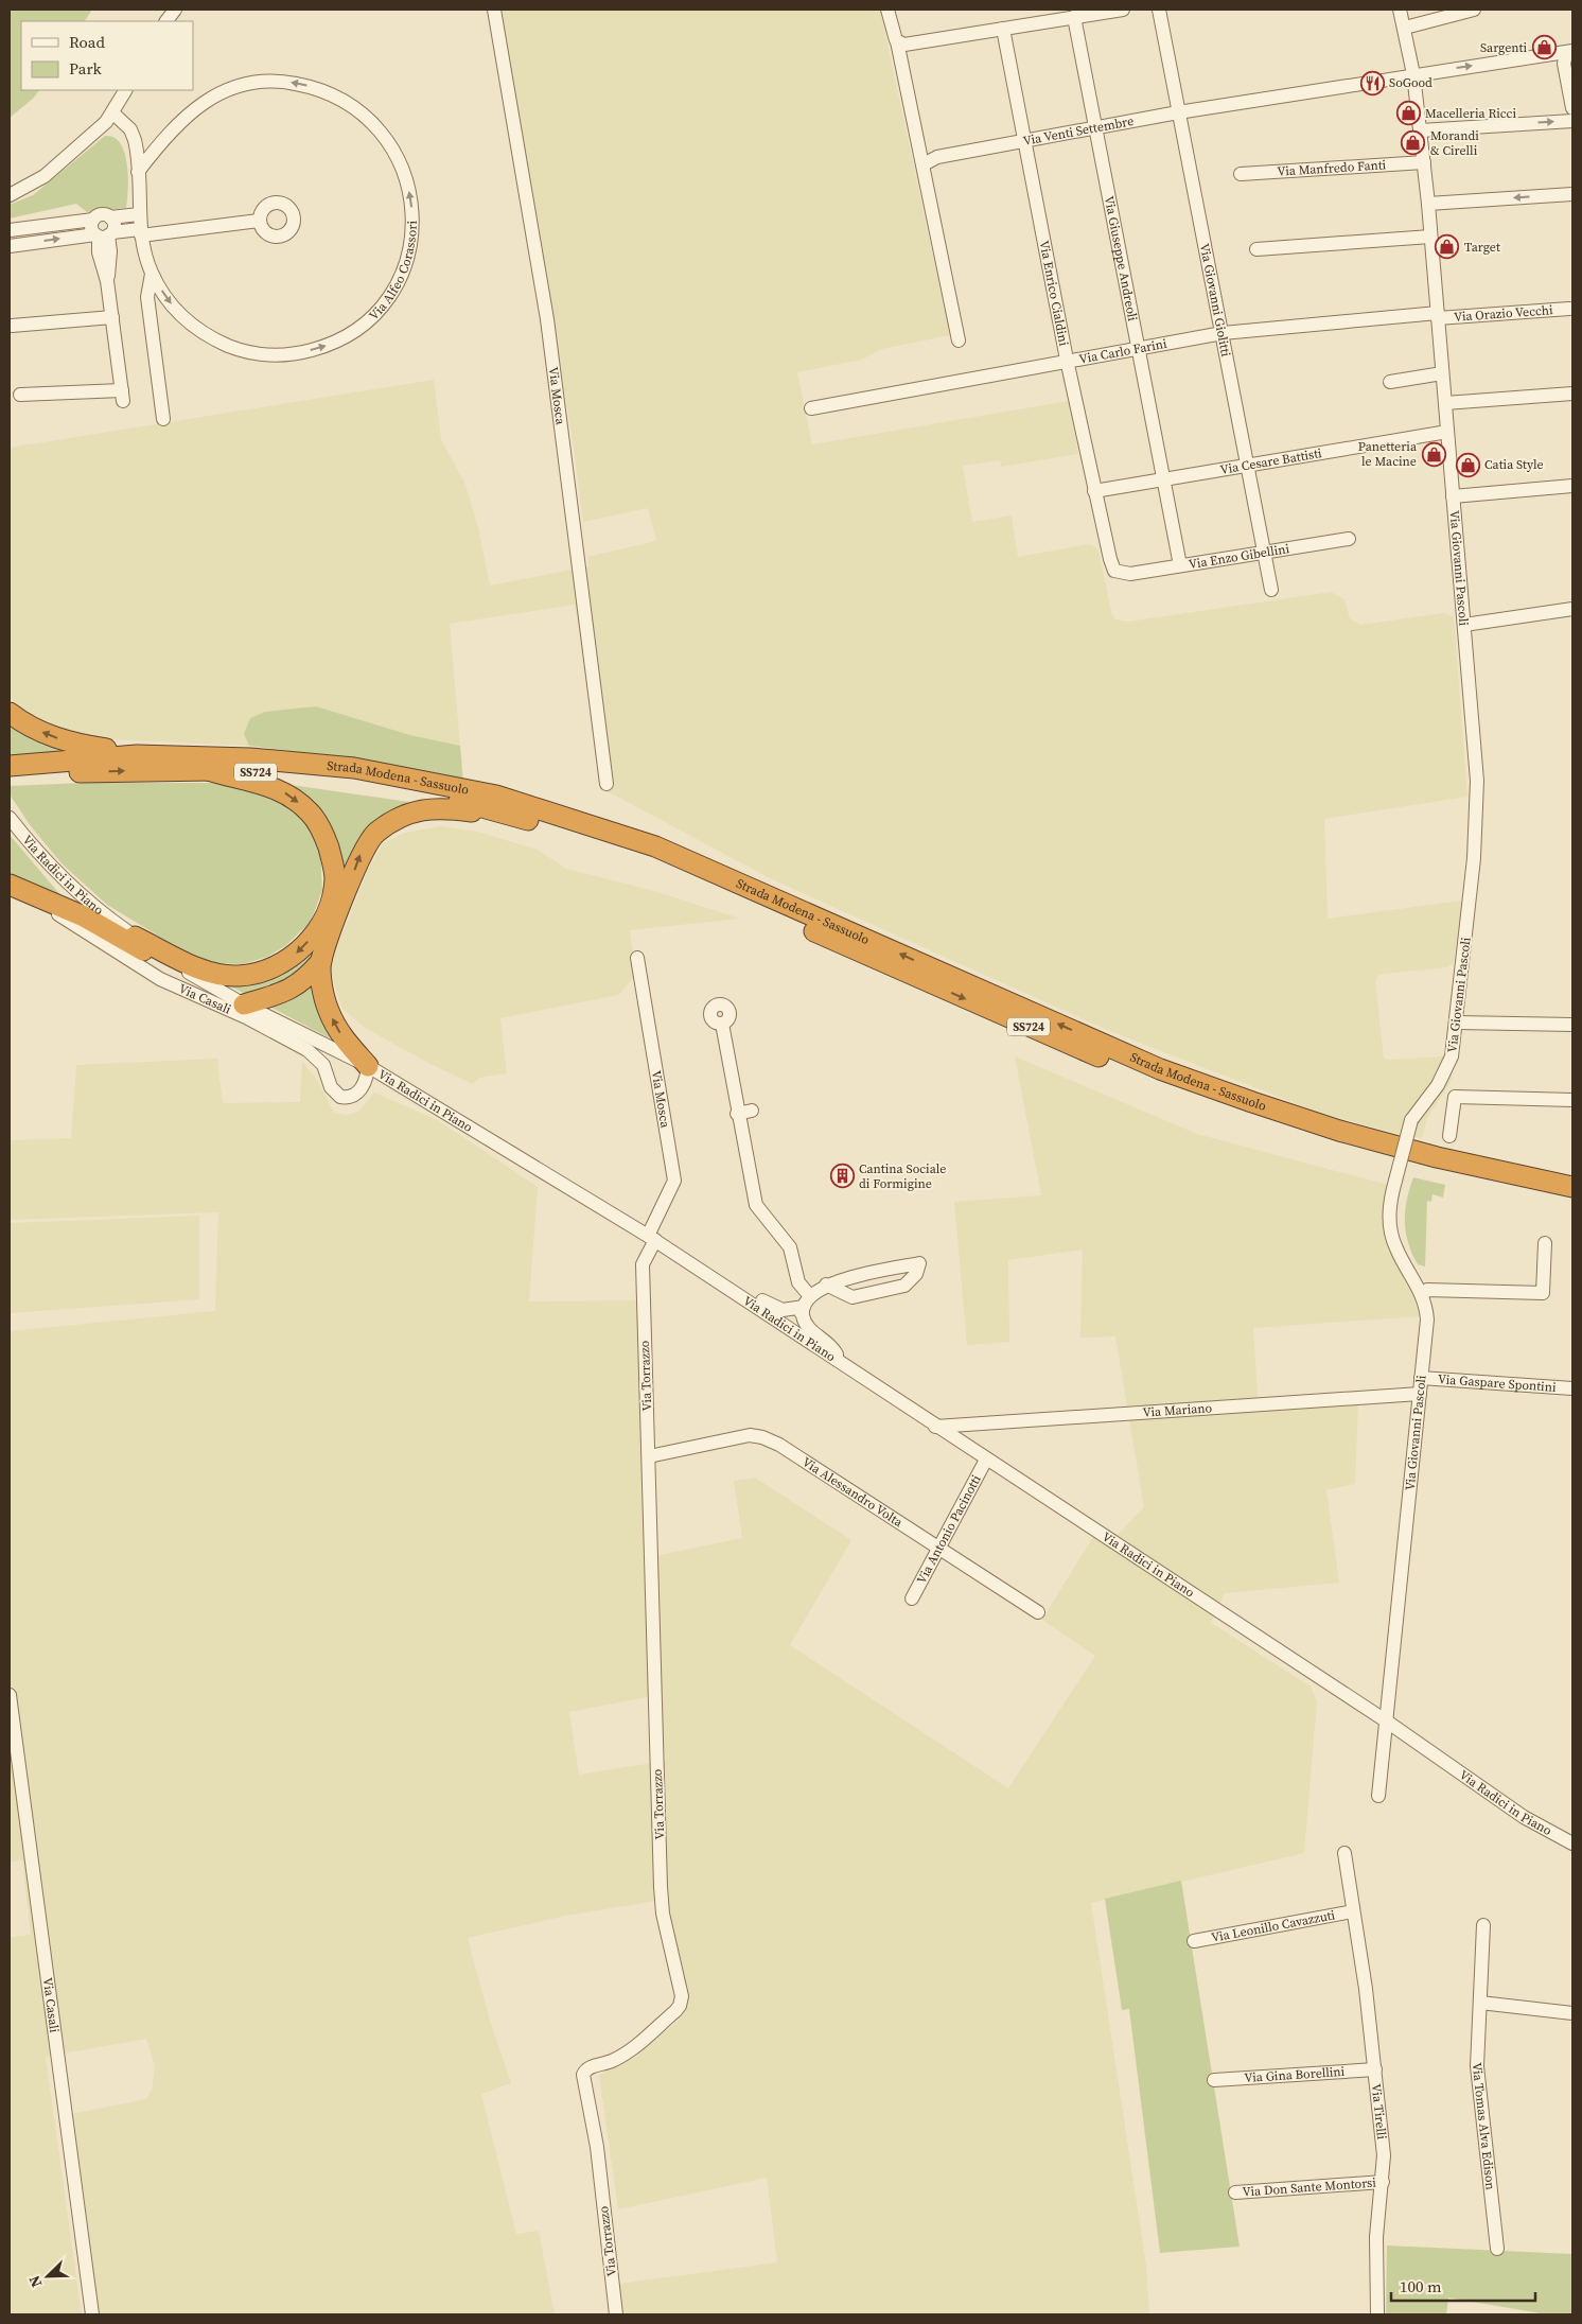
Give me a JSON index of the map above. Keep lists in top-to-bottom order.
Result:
{
  "streets": {
    "highway": ["SS724", "Strada Modena - Sassuolo"],
    "street": [
      "Via Venti Settembre",
      "Via Manfredo Fanti",
      "Via Giuseppe Andreoli",
      "Via Alfeo Corassori",
      "Via Enrico Cialdini",
      "Via Giovanni Giolitti",
      "Via Orazio Vecchi",
      "Via Carlo Farini",
      "Via Mosca",
      "Via Cesare Battisti",
      "Via Enzo Gibellini",
      "Via Giovanni Pascoli",
      "Via Radici in Piano",
      "Via Casali",
      "Via Torrazzo",
      "Via Gaspare Spontini",
      "Via Mariano",
      "Via Alessandro Volta",
      "Via Antonio Pacinotti",
      "Via Leonillo Cavazzuti",
      "Via Gina Borellini",
      "Via Tirelli",
      "Via Tomas Alva Edison",
      "Via Don Sante Montorsi"
    ]
  },
  "crossings": [
    ["Via Venti Settembre", "Via Giuseppe Andreoli"],
    ["Via Venti Settembre", "Via Enrico Cialdini"],
    ["Via Venti Settembre", "Via Giovanni Giolitti"],
    ["Via Venti Settembre", "Via Giovanni Pascoli"],
    ["Via Manfredo Fanti", "Via Giovanni Pascoli"],
    ["Via Giuseppe Andreoli", "Via Carlo Farini"],
    ["Via Giuseppe Andreoli", "Via Cesare Battisti"],
    ["Via Giuseppe Andreoli", "Via Enzo Gibellini"],
    ["Via Enrico Cialdini", "Via Carlo Farini"],
    ["Via Enrico Cialdini", "Via Cesare Battisti"],
    ["Via Enrico Cialdini", "Via Enzo Gibellini"],
    ["Via Giovanni Giolitti", "Via Carlo Farini"],
    ["Via Giovanni Giolitti", "Via Cesare Battisti"],
    ["Via Giovanni Giolitti", "Via Enzo Gibellini"],
    ["Via Orazio Vecchi", "Via Carlo Farini"],
    ["Via Orazio Vecchi", "Via Giovanni Pascoli"],
    ["Via Carlo Farini", "Via Giovanni Pascoli"],
    ["Via Mosca", "Via Radici in Piano"],
    ["Via Mosca", "Via Torrazzo"],
    ["Via Cesare Battisti", "Via Giovanni Pascoli"],
    ["Via Giovanni Pascoli", "Via Radici in Piano"],
    ["Via Giovanni Pascoli", "Via Gaspare Spontini"],
    ["Via Giovanni Pascoli", "Via Mariano"],
    ["Via Radici in Piano", "Via Casali"],
    ["Via Radici in Piano", "Via Torrazzo"],
    ["Via Radici in Piano", "Via Mariano"],
    ["Via Radici in Piano", "Via Antonio Pacinotti"],
    ["Via Torrazzo", "Via Alessandro Volta"],
    ["Via Alessandro Volta", "Via Antonio Pacinotti"],
    ["Via Leonillo Cavazzuti", "Via Tirelli"],
    ["Via Gina Borellini", "Via Tirelli"],
    ["Via Tirelli", "Via Don Sante Montorsi"]
  ],
  "places": {
    "shop": [
      "Sargenti",
      "Macelleria Ricci",
      "Morandi & Cirelli",
      "Target",
      "Panetteria le Macine",
      "Catia Style"
    ],
    "restaurant": ["SoGood"],
    "building": ["Cantina Sociale di Formigine"]
  },
  "legend": ["Road", "Park"],
  "scale_bar": "100 m",
  "north": "bottom left"
}
